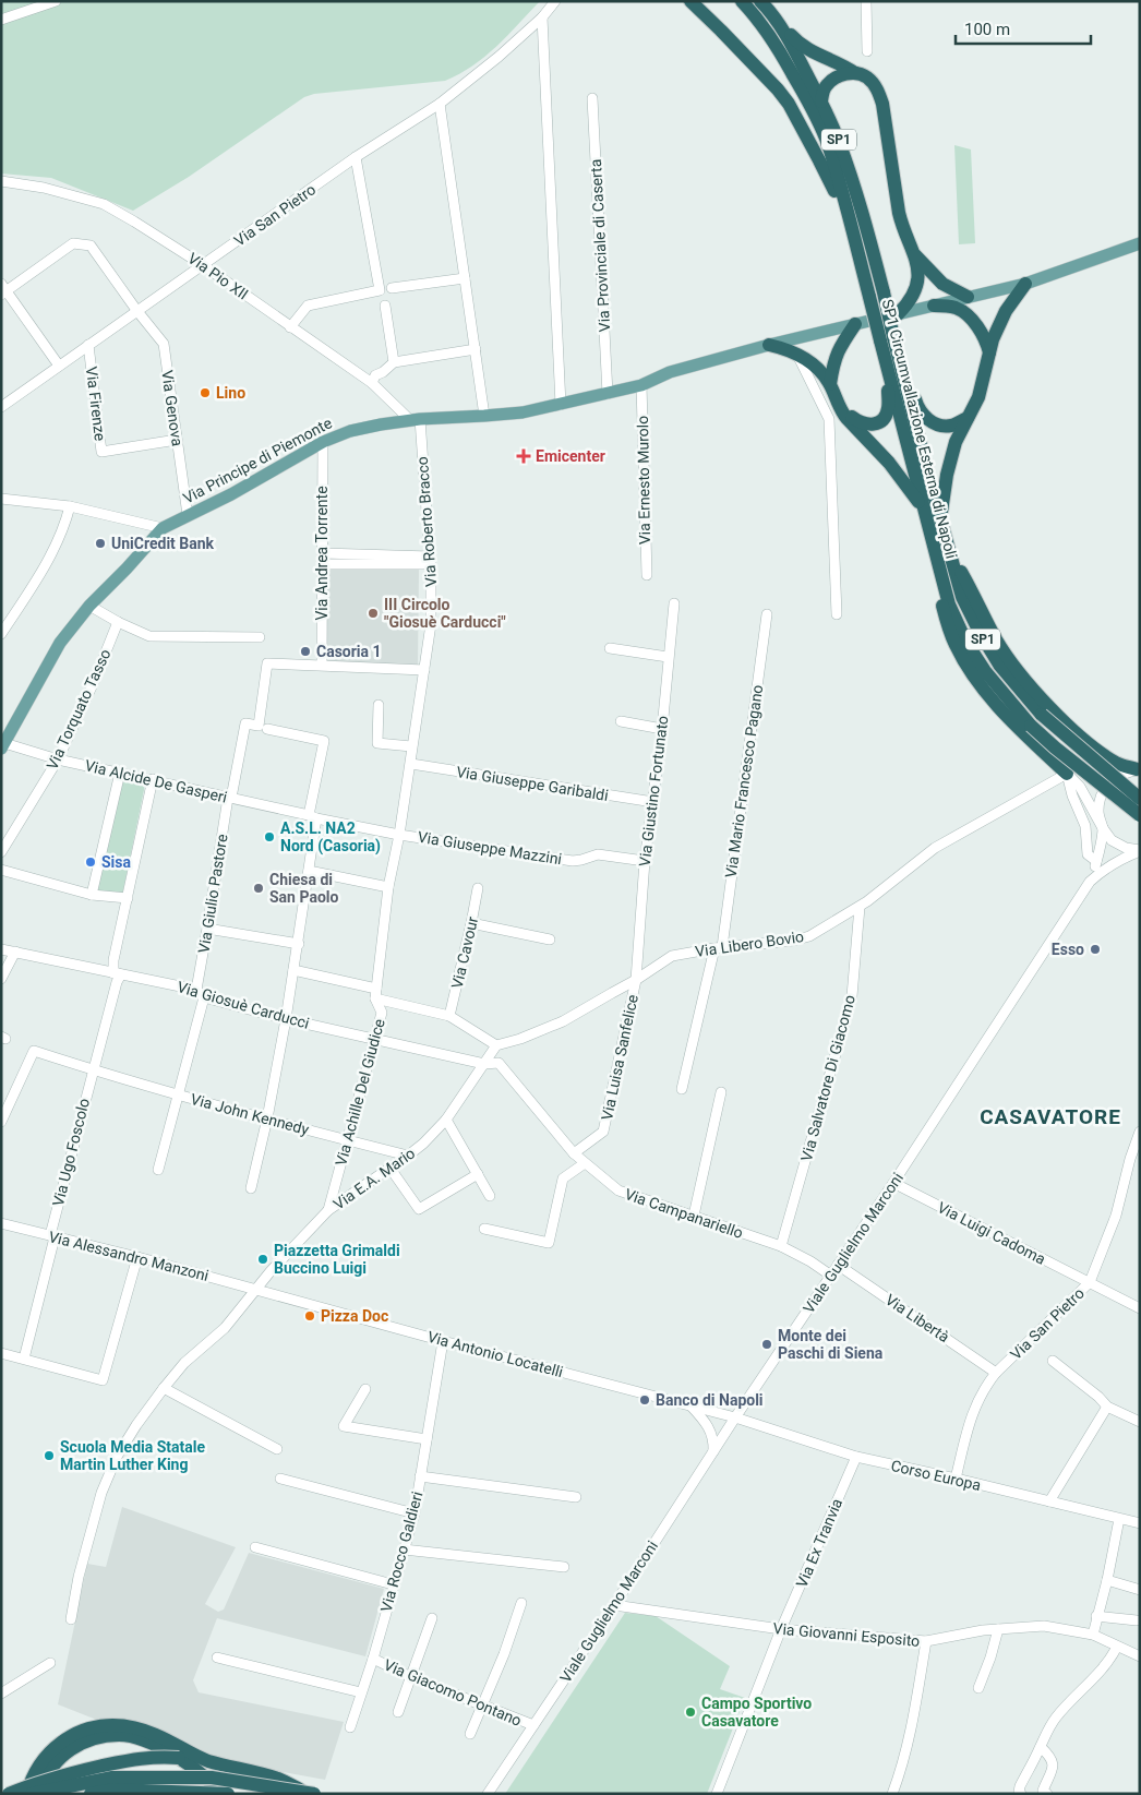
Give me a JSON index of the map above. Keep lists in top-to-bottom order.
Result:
{
  "streets": {
    "highway": ["SP1", "SP1 Circumvallazione Esterna di Napoli"],
    "main road": ["Via Principe di Piemonte"],
    "street": [
      "Via San Pietro",
      "Via Provinciale di Caserta",
      "Via Pio XII",
      "Via Firenze",
      "Via Genova",
      "Via Ernesto Murolo",
      "Via Roberto Bracco",
      "Via Andrea Torrente",
      "Via Torquato Tasso",
      "Via Alcide De Gasperi",
      "Via Mario Francesco Pagano",
      "Via Giuseppe Garibaldi",
      "Via Giustino Fortunato",
      "Via Giuseppe Mazzini",
      "Via Giulio Pastore",
      "Via Libero Bovio",
      "Via Cavour",
      "Via Giosuè Carducci",
      "Via Luisa Sanfelice",
      "Via Salvatore Di Giacomo",
      "Via Achille Del Giudice",
      "Via John Kennedy",
      "Via Ugo Foscolo",
      "Via E.A. Mario",
      "Via Campanariello",
      "Via Luigi Cadoma",
      "Viale Guglielmo Marconi",
      "Via Alessandro Manzoni",
      "Via Libertà",
      "Via Antonio Locatelli",
      "Corso Europa",
      "Via Ex Tranvia",
      "Via Rocco Galdieri",
      "Via Giovanni Esposito",
      "Via Giacomo Pontano"
    ]
  },
  "crossings": [
    ["Via San Pietro", "Via Pio XII"],
    ["Via San Pietro", "Via Firenze"],
    ["Via San Pietro", "Via Genova"],
    ["Via San Pietro", "Via Luigi Cadoma"],
    ["Via San Pietro", "Via Libertà"],
    ["Via San Pietro", "Corso Europa"],
    ["Via Provinciale di Caserta", "Via Principe di Piemonte"],
    ["Via Pio XII", "Via Principe di Piemonte"],
    ["Via Pio XII", "Via Roberto Bracco"],
    ["Via Firenze", "Via Genova"],
    ["Via Genova", "Via Principe di Piemonte"],
    ["Via Principe di Piemonte", "Via Ernesto Murolo"],
    ["Via Principe di Piemonte", "Via Roberto Bracco"],
    ["Via Principe di Piemonte", "Via Andrea Torrente"],
    ["Via Principe di Piemonte", "Via Alcide De Gasperi"],
    ["Via Roberto Bracco", "Via Achille Del Giudice"],
    ["Via Andrea Torrente", "Via Giulio Pastore"],
    ["Via Torquato Tasso", "Via Alcide De Gasperi"],
    ["Via Alcide De Gasperi", "Via Giuseppe Mazzini"],
    ["Via Alcide De Gasperi", "Via Giulio Pastore"],
    ["Via Alcide De Gasperi", "Via Achille Del Giudice"],
    ["Via Alcide De Gasperi", "Via Ugo Foscolo"],
    ["Via Mario Francesco Pagano", "Via Libero Bovio"],
    ["Via Giuseppe Garibaldi", "Via Giustino Fortunato"],
    ["Via Giuseppe Garibaldi", "Via Achille Del Giudice"],
    ["Via Giustino Fortunato", "Via Giuseppe Mazzini"],
    ["Via Giustino Fortunato", "Via Libero Bovio"],
    ["Via Giustino Fortunato", "Via Luisa Sanfelice"],
    ["Via Giuseppe Mazzini", "Via Achille Del Giudice"],
    ["Via Giulio Pastore", "Via Giosuè Carducci"],
    ["Via Libero Bovio", "Via Luisa Sanfelice"],
    ["Via Libero Bovio", "Via Salvatore Di Giacomo"],
    ["Via Giosuè Carducci", "Via Achille Del Giudice"],
    ["Via Giosuè Carducci", "Via Ugo Foscolo"],
    ["Via Giosuè Carducci", "Via E.A. Mario"],
    ["Via Giosuè Carducci", "Via Campanariello"],
    ["Via Luisa Sanfelice", "Via Campanariello"],
    ["Via Salvatore Di Giacomo", "Via Campanariello"],
    ["Via Achille Del Giudice", "Via John Kennedy"],
    ["Via Achille Del Giudice", "Via E.A. Mario"],
    ["Via John Kennedy", "Via Ugo Foscolo"],
    ["Via John Kennedy", "Via E.A. Mario"],
    ["Via Ugo Foscolo", "Via Alessandro Manzoni"],
    ["Via E.A. Mario", "Via Campanariello"],
    ["Via E.A. Mario", "Via Alessandro Manzoni"],
    ["Via E.A. Mario", "Via Antonio Locatelli"],
    ["Via Campanariello", "Viale Guglielmo Marconi"],
    ["Via Luigi Cadoma", "Viale Guglielmo Marconi"],
    ["Viale Guglielmo Marconi", "Via Libertà"],
    ["Viale Guglielmo Marconi", "Via Antonio Locatelli"],
    ["Viale Guglielmo Marconi", "Corso Europa"],
    ["Viale Guglielmo Marconi", "Via Giovanni Esposito"],
    ["Viale Guglielmo Marconi", "Via Giacomo Pontano"],
    ["Via Alessandro Manzoni", "Via Antonio Locatelli"],
    ["Via Antonio Locatelli", "Corso Europa"],
    ["Via Antonio Locatelli", "Via Rocco Galdieri"],
    ["Corso Europa", "Via Ex Tranvia"],
    ["Via Ex Tranvia", "Via Giovanni Esposito"],
    ["Via Rocco Galdieri", "Via Giacomo Pontano"]
  ],
  "districts": ["CASAVATORE"],
  "places": {
    "other": [
      "Lino",
      "UniCredit Bank",
      "III Circolo \"Giosuè Carducci\"",
      "Casoria 1",
      "A.S.L. NA2 Nord (Casoria)",
      "Sisa",
      "Chiesa di San Paolo",
      "Esso",
      "Piazzetta Grimaldi Buccino Luigi",
      "Pizza Doc",
      "Monte dei Paschi di Siena",
      "Banco di Napoli",
      "Scuola Media Statale Martin Luther King",
      "Campo Sportivo Casavatore"
    ],
    "health": ["Emicenter"]
  },
  "scale_bar": "100 m"
}
